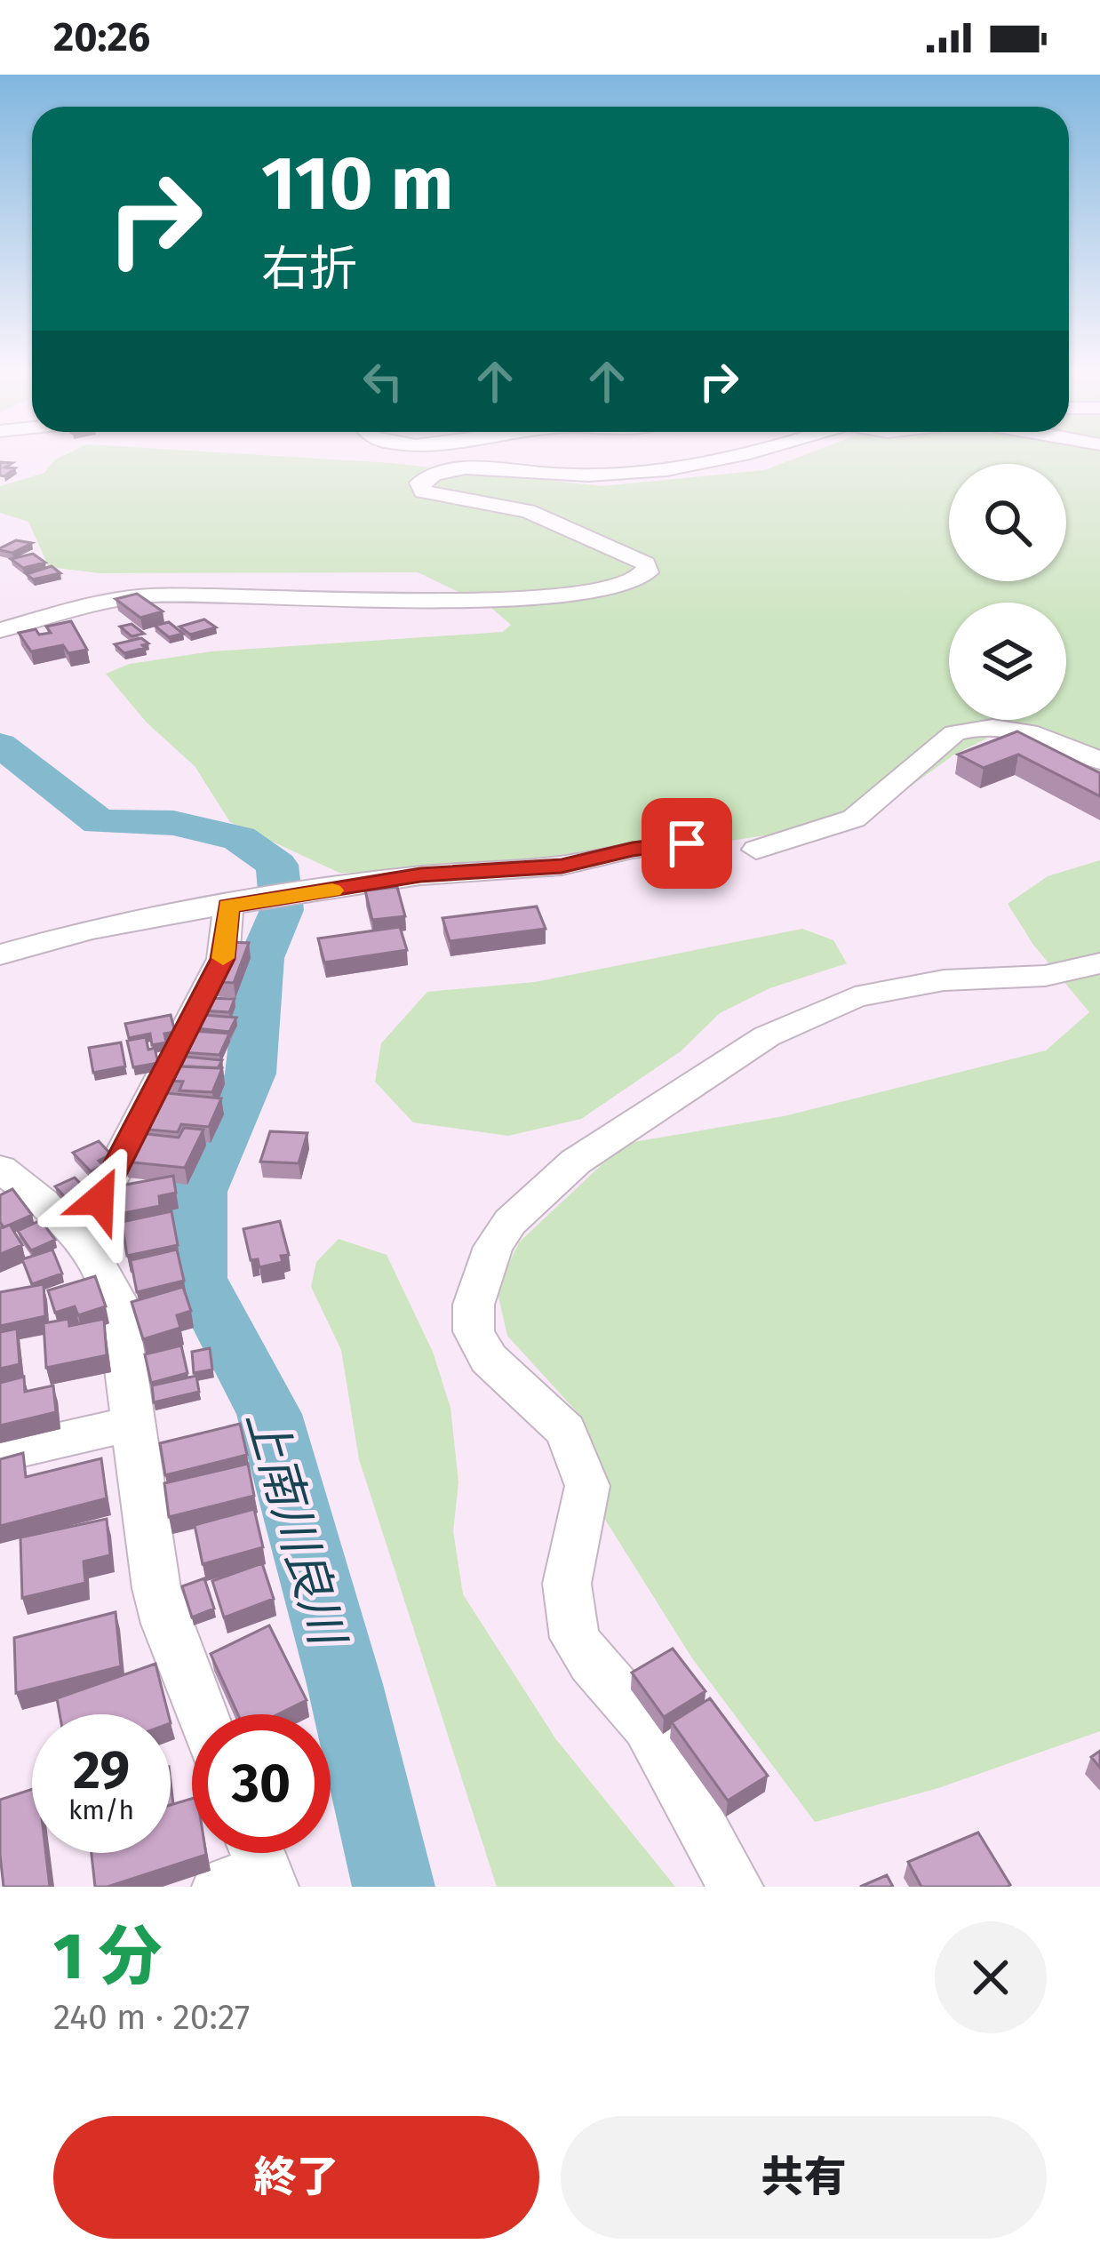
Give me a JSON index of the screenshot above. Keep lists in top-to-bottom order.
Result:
{
  "water": ["上南川良川"],
  "page": {
    "status": "20:26",
    "turn": ["110 m", "右折"],
    "speed": "29 km/h",
    "limit": "30",
    "heading": ["1 分", "240 m · 20:27"],
    "buttons": ["終了", "共有"]
  }
}
